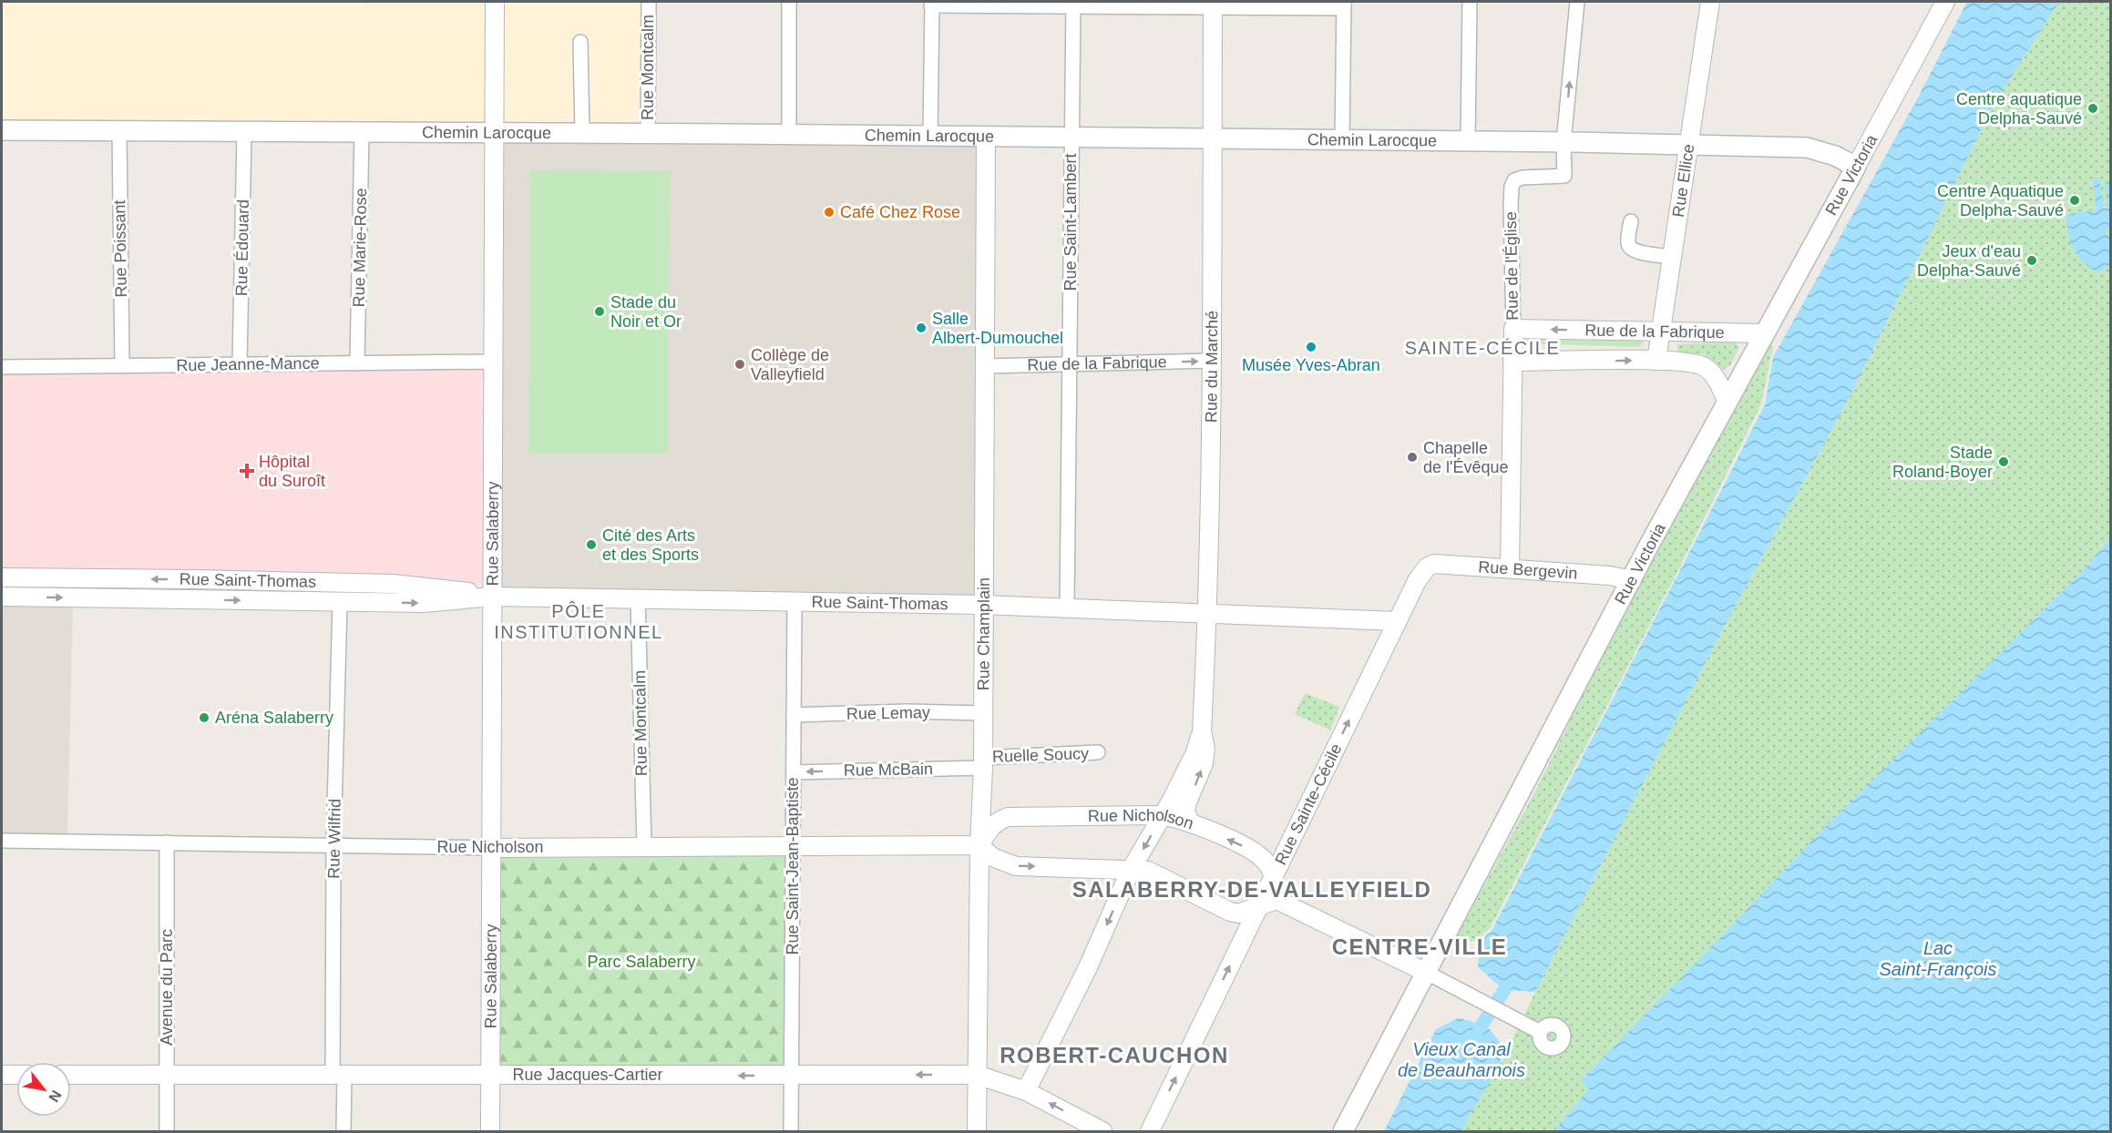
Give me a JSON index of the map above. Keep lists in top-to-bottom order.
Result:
{
  "streets": {
    "main road": ["Chemin Larocque", "Rue Victoria"],
    "street": [
      "Rue Montcalm",
      "Rue Ellice",
      "Rue Saint-Lambert",
      "Rue Édouard",
      "Rue Marie-Rose",
      "Rue Poissant",
      "Rue de l'Église",
      "Rue de la Fabrique",
      "Rue Jeanne-Mance",
      "Rue du Marché",
      "Rue Salaberry",
      "Rue Bergevin",
      "Rue Saint-Thomas",
      "Rue Champlain",
      "Rue Lemay",
      "Ruelle Soucy",
      "Rue McBain",
      "Rue Sainte-Cécile",
      "Rue Nicholson",
      "Rue Wilfrid",
      "Rue Saint-Jean-Baptiste",
      "Avenue du Parc",
      "Rue Jacques-Cartier"
    ]
  },
  "crossings": [
    ["Rue Montcalm", "Chemin Larocque"],
    ["Rue Montcalm", "Rue Saint-Thomas"],
    ["Rue Montcalm", "Rue Nicholson"],
    ["Chemin Larocque", "Rue Victoria"],
    ["Chemin Larocque", "Rue Ellice"],
    ["Chemin Larocque", "Rue Saint-Lambert"],
    ["Chemin Larocque", "Rue Édouard"],
    ["Chemin Larocque", "Rue Marie-Rose"],
    ["Chemin Larocque", "Rue Poissant"],
    ["Chemin Larocque", "Rue de l'Église"],
    ["Chemin Larocque", "Rue du Marché"],
    ["Chemin Larocque", "Rue Salaberry"],
    ["Chemin Larocque", "Rue Champlain"],
    ["Rue Victoria", "Rue de la Fabrique"],
    ["Rue Victoria", "Rue Bergevin"],
    ["Rue Ellice", "Rue de la Fabrique"],
    ["Rue Saint-Lambert", "Rue de la Fabrique"],
    ["Rue Saint-Lambert", "Rue Saint-Thomas"],
    ["Rue Édouard", "Rue Jeanne-Mance"],
    ["Rue Marie-Rose", "Rue Jeanne-Mance"],
    ["Rue Poissant", "Rue Jeanne-Mance"],
    ["Rue de l'Église", "Rue de la Fabrique"],
    ["Rue de l'Église", "Rue Bergevin"],
    ["Rue de la Fabrique", "Rue du Marché"],
    ["Rue de la Fabrique", "Rue Champlain"],
    ["Rue Jeanne-Mance", "Rue Salaberry"],
    ["Rue du Marché", "Rue Saint-Thomas"],
    ["Rue du Marché", "Rue Nicholson"],
    ["Rue du Marché", "Rue Jacques-Cartier"],
    ["Rue Salaberry", "Rue Saint-Thomas"],
    ["Rue Salaberry", "Rue Nicholson"],
    ["Rue Salaberry", "Rue Jacques-Cartier"],
    ["Rue Bergevin", "Rue Sainte-Cécile"],
    ["Rue Saint-Thomas", "Rue Champlain"],
    ["Rue Saint-Thomas", "Rue Sainte-Cécile"],
    ["Rue Saint-Thomas", "Rue Wilfrid"],
    ["Rue Saint-Thomas", "Rue Saint-Jean-Baptiste"],
    ["Rue Champlain", "Rue Lemay"],
    ["Rue Champlain", "Ruelle Soucy"],
    ["Rue Champlain", "Rue McBain"],
    ["Rue Champlain", "Rue Nicholson"],
    ["Rue Champlain", "Rue Jacques-Cartier"],
    ["Rue Lemay", "Rue Saint-Jean-Baptiste"],
    ["Ruelle Soucy", "Rue McBain"],
    ["Rue McBain", "Rue Saint-Jean-Baptiste"],
    ["Rue Sainte-Cécile", "Rue Nicholson"],
    ["Rue Nicholson", "Rue Wilfrid"],
    ["Rue Nicholson", "Rue Saint-Jean-Baptiste"],
    ["Rue Nicholson", "Avenue du Parc"],
    ["Rue Wilfrid", "Rue Jacques-Cartier"],
    ["Rue Saint-Jean-Baptiste", "Rue Jacques-Cartier"],
    ["Avenue du Parc", "Rue Jacques-Cartier"]
  ],
  "one_way": ["Rue McBain", "Rue Sainte-Cécile", "Rue Jacques-Cartier"],
  "districts": [
    "SAINTE-CÉCILE",
    "PÔLE INSTITUTIONNEL",
    "SALABERRY-DE-VALLEYFIELD",
    "CENTRE-VILLE",
    "ROBERT-CAUCHON"
  ],
  "water": ["Lac Saint-François", "Vieux Canal de Beauharnois"],
  "parks": ["Parc Salaberry"],
  "places": {
    "other": [
      "Centre aquatique Delpha-Sauvé",
      "Centre Aquatique Delpha-Sauvé",
      "Café Chez Rose",
      "Jeux d'eau Delpha-Sauvé",
      "Stade du Noir et Or",
      "Salle Albert-Dumouchel",
      "Musée Yves-Abran",
      "Collège de Valleyfield",
      "Chapelle de l'Évêque",
      "Stade Roland-Boyer",
      "Cité des Arts et des Sports",
      "Aréna Salaberry"
    ],
    "health": ["Hôpital du Suroît"]
  },
  "north": "bottom right"
}
